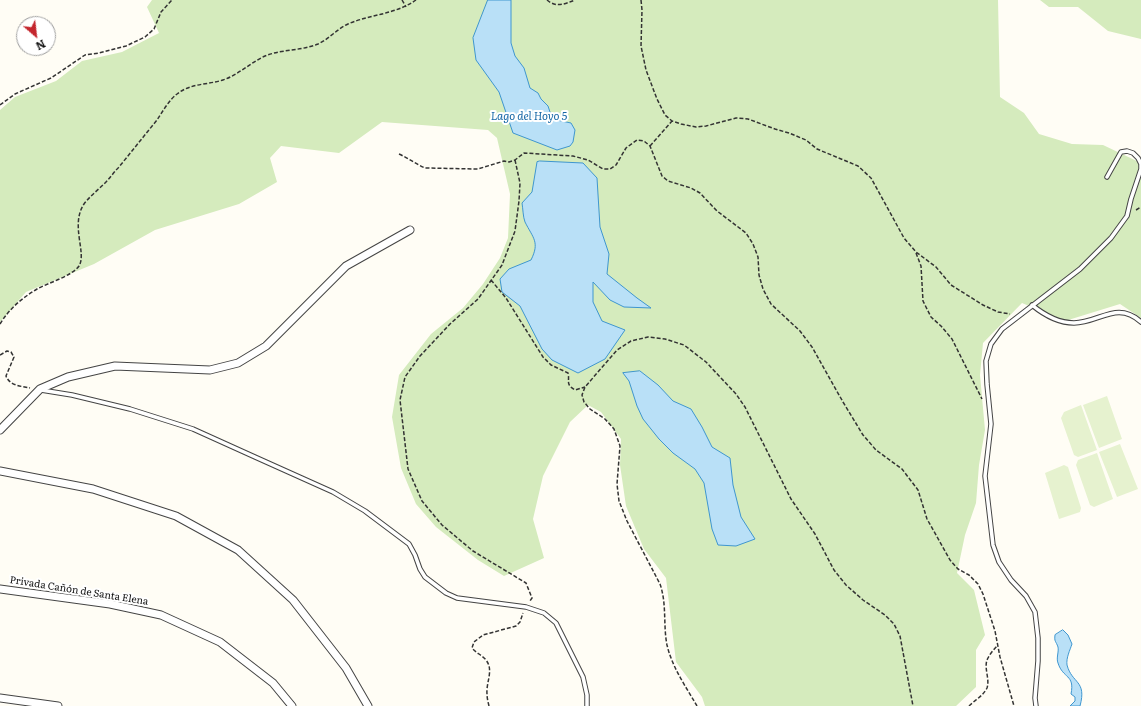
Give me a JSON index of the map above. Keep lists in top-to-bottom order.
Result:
{
  "streets": {
    "street": ["Privada Cañón de Santa Elena"]
  },
  "water": ["Lago del Hoyo 5"],
  "north": "bottom right"
}
